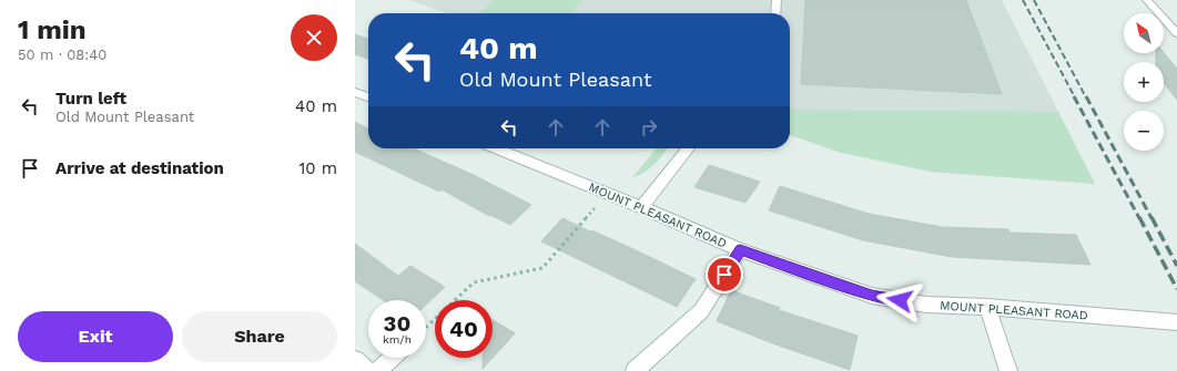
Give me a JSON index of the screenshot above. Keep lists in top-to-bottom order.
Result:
{
  "streets": {
    "street": ["MOUNT PLEASANT ROAD"]
  },
  "north": "top left",
  "page": {
    "heading": ["1 min", "50 m · 08:40"],
    "map_buttons": ["+", "−"],
    "turn": ["40 m", "Old Mount Pleasant"],
    "list": [
      {
        "name": "Turn left",
        "note": "Old Mount Pleasant",
        "value": "40 m"
      },
      {
        "name": "Arrive at destination",
        "value": "10 m"
      }
    ],
    "speed": "30 km/h",
    "limit": "40",
    "buttons": ["Exit", "Share"]
  }
}
